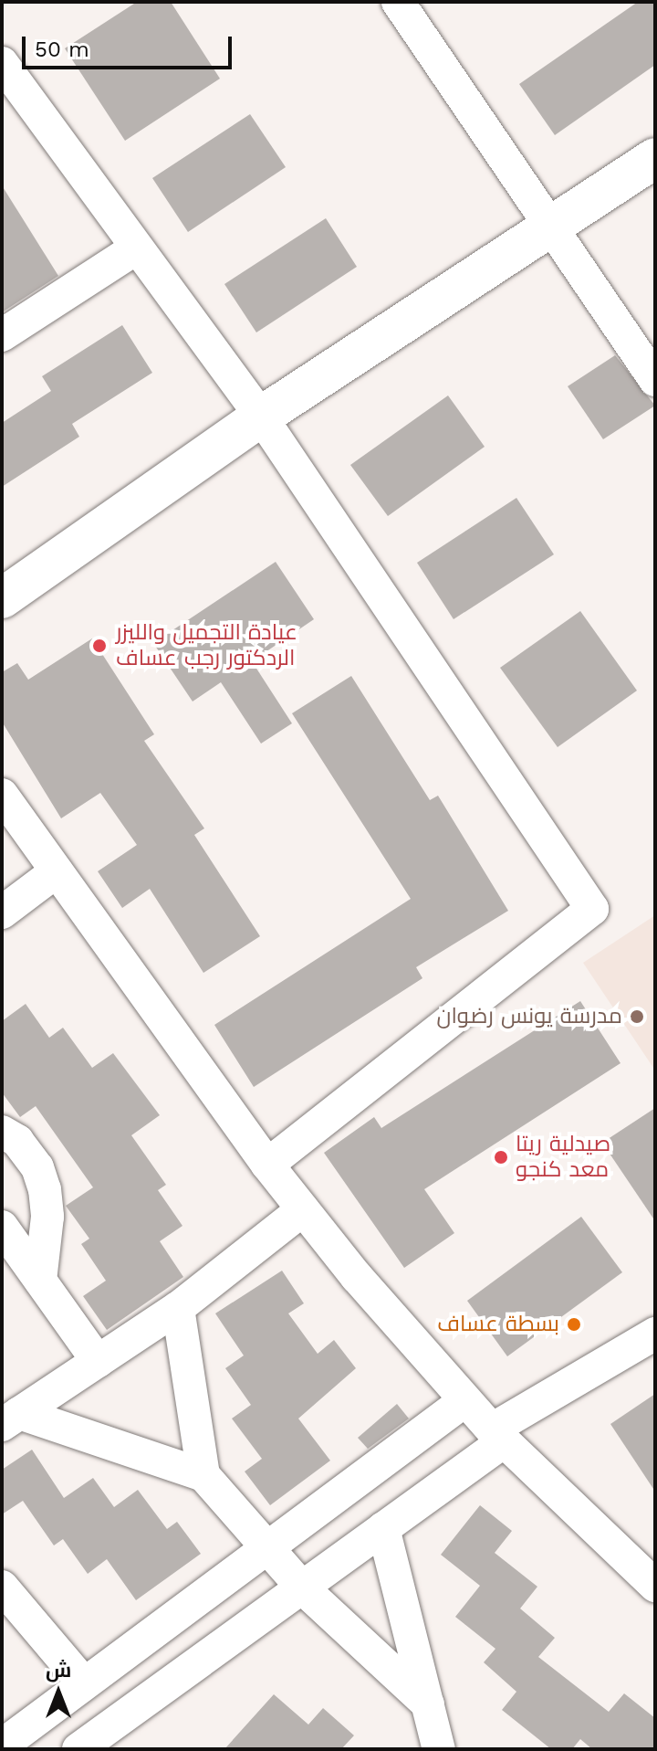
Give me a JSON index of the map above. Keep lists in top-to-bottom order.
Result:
{
  "places": [
    "عيادة التجميل والليزر الردكتور رجب عساف",
    "مدرسة يونس رضوان",
    "صيدلية ريتا معد كنجو",
    "بسطة عساف"
  ],
  "scale_bar": "50 m",
  "north": "top"
}
